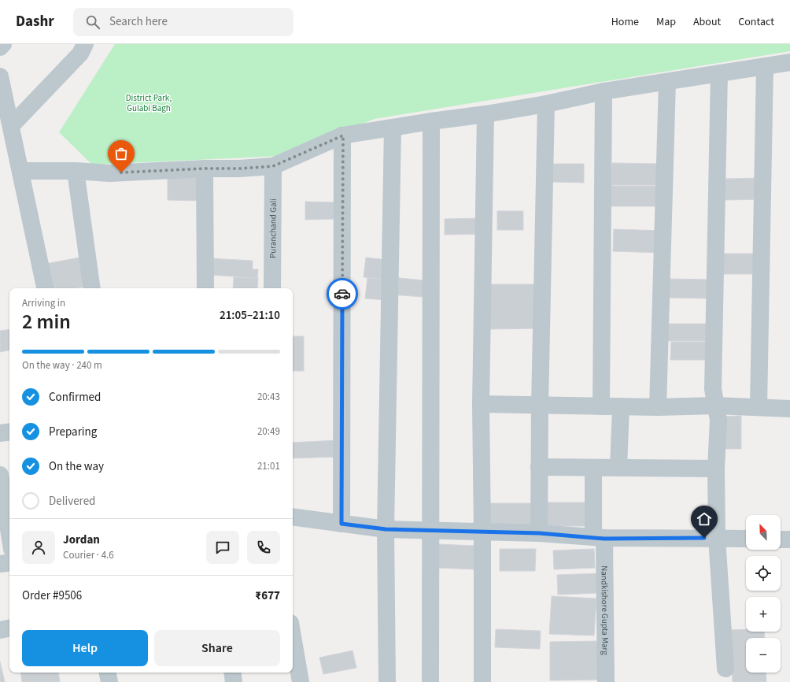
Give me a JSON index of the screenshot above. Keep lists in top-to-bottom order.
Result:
{
  "streets": {
    "street": ["Puranchand Gali", "Nandkishore Gupta Marg"]
  },
  "parks": ["District Park, Gulabi Bagh"],
  "north": "top left",
  "page": {
    "header": "Dashr",
    "search": "Search here",
    "nav": [
      "Home",
      "Map",
      "About",
      "Contact"
    ],
    "heading": ["2 min", "Arriving in", "21:05–21:10"],
    "panel": [
      "Jordan",
      "Courier · 4.6",
      "Order #9506",
      "₹677"
    ],
    "bar": "On the way · 240 m",
    "list": [
      ["Confirmed", "20:43"],
      ["Preparing", "20:49"],
      ["On the way", "21:01"],
      "Delivered"
    ],
    "map_buttons": ["+", "−"],
    "buttons": ["Help", "Share"]
  }
}
